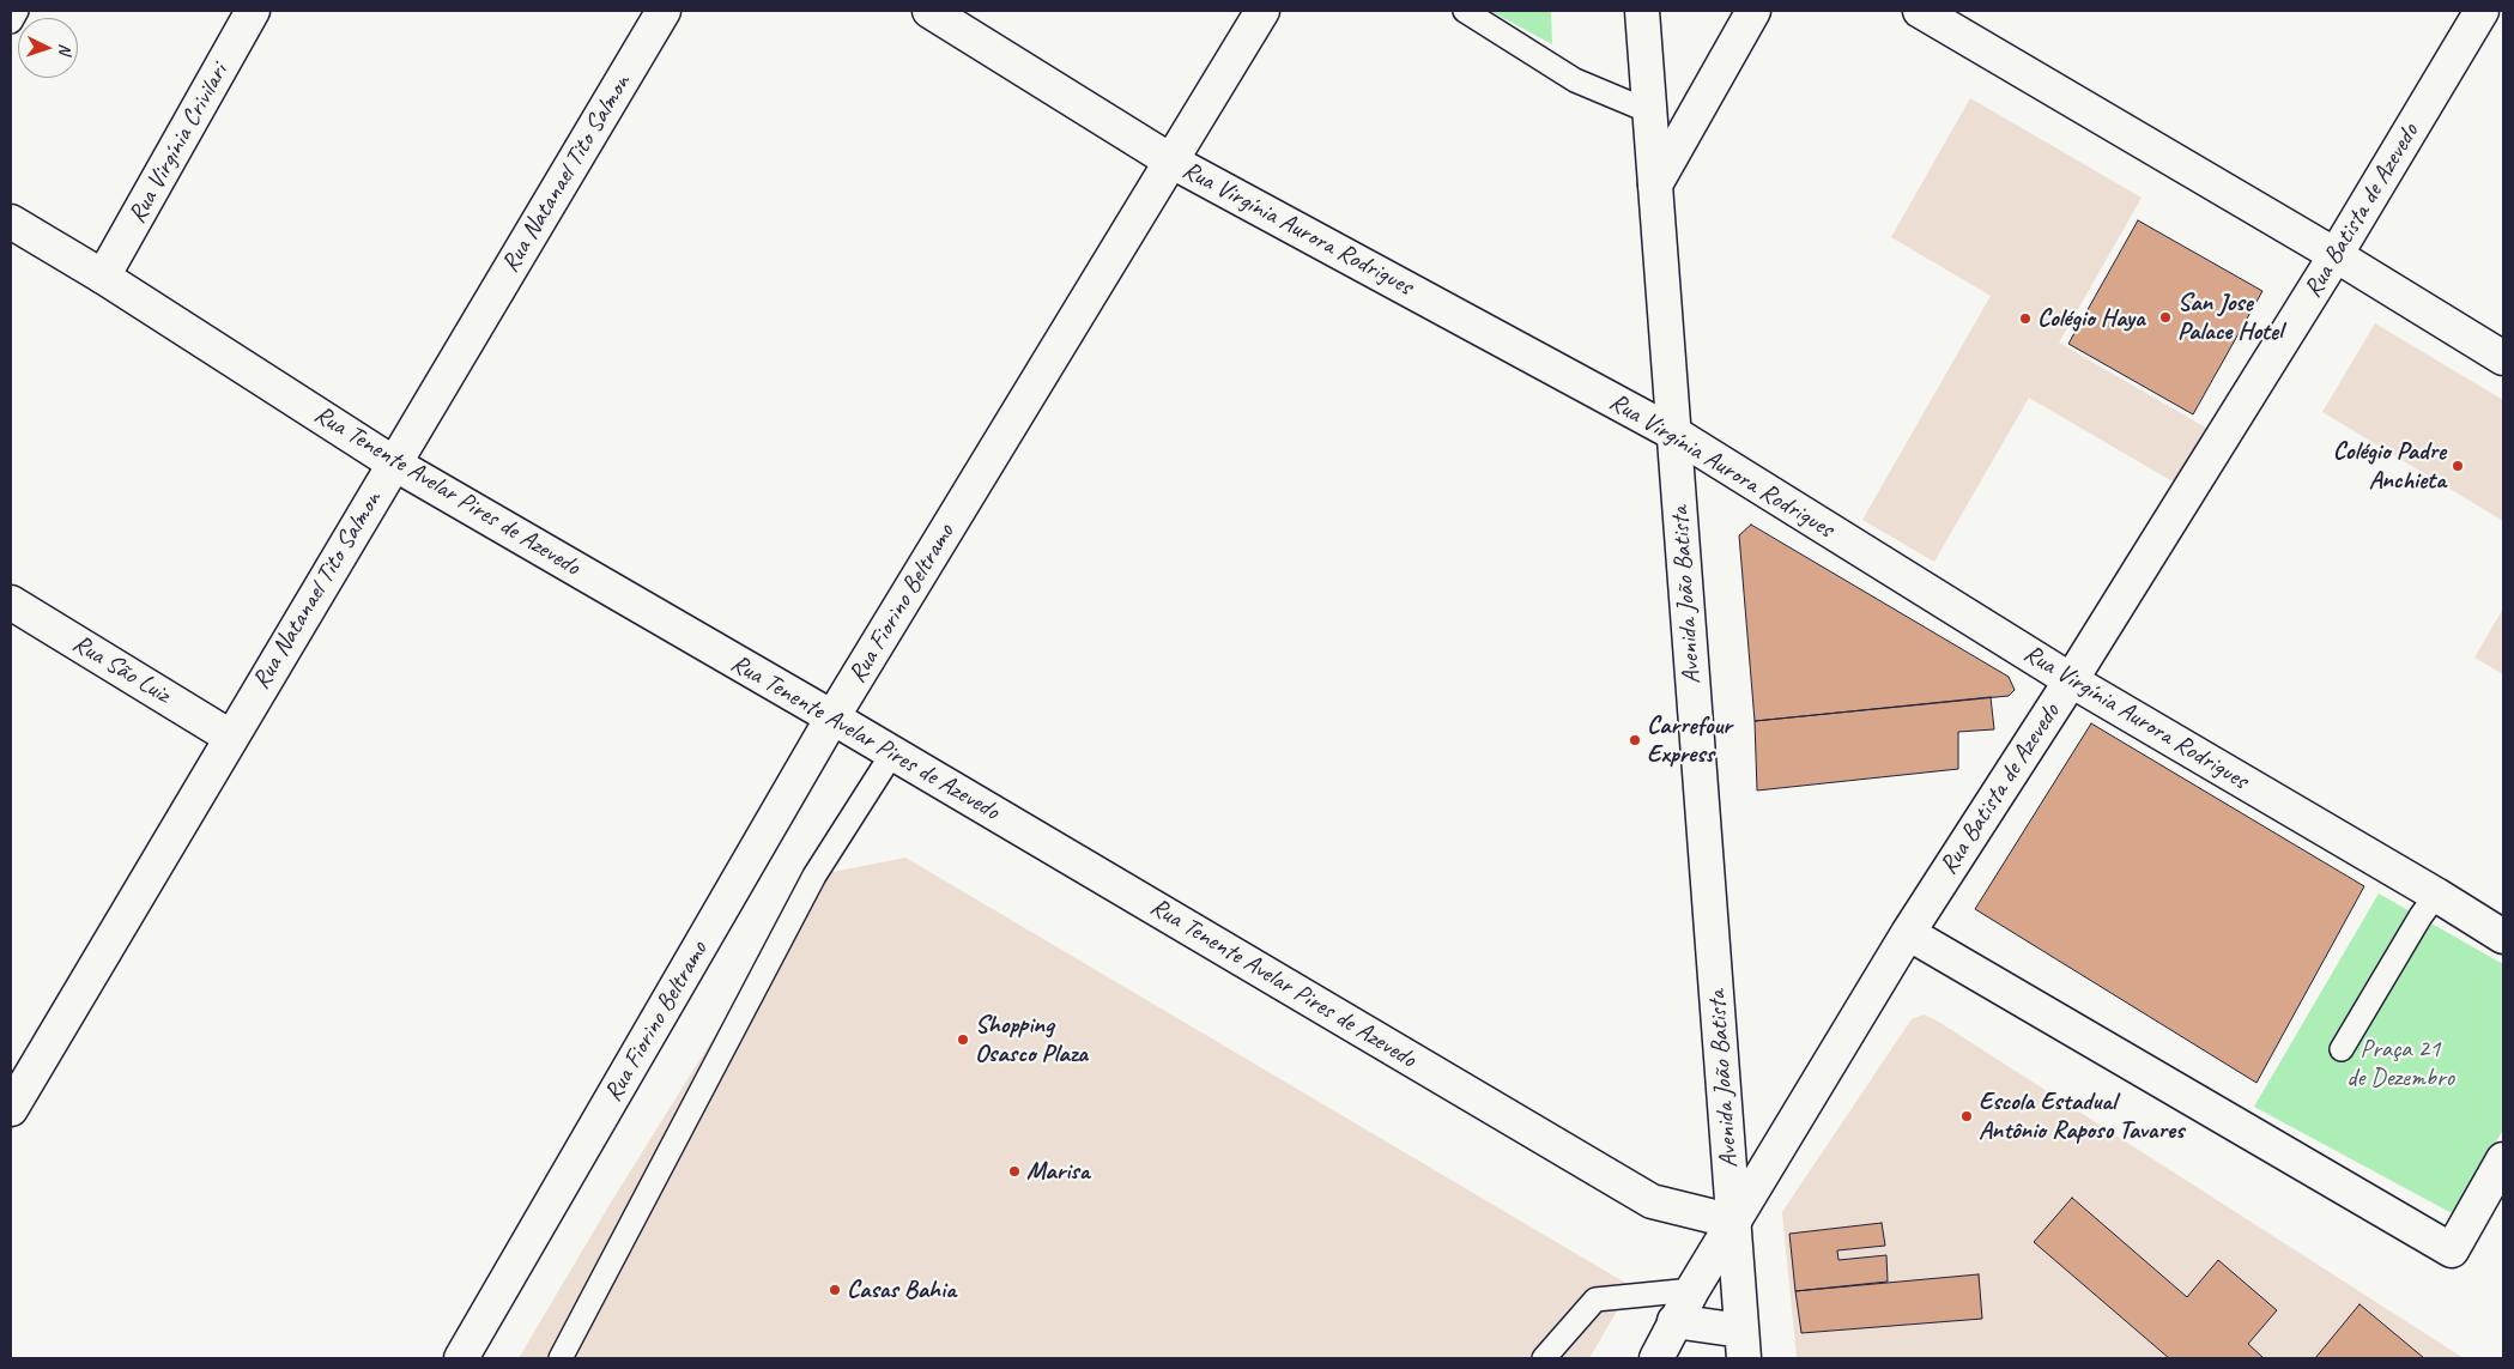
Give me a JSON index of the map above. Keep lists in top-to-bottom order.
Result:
{
  "streets": {
    "street": [
      "Rua Virgínia Crivilari",
      "Rua Natanael Tito Salmon",
      "Rua Batista de Azevedo",
      "Rua Virgínia Aurora Rodrigues",
      "Rua Tenente Avelar Pires de Azevedo",
      "Avenida João Batista",
      "Rua Fiorino Beltramo",
      "Rua São Luiz"
    ]
  },
  "crossings": [
    ["Rua Virgínia Crivilari", "Rua Tenente Avelar Pires de Azevedo"],
    ["Rua Natanael Tito Salmon", "Rua Tenente Avelar Pires de Azevedo"],
    ["Rua Natanael Tito Salmon", "Rua São Luiz"],
    ["Rua Batista de Azevedo", "Rua Virgínia Aurora Rodrigues"],
    ["Rua Batista de Azevedo", "Rua Tenente Avelar Pires de Azevedo"],
    ["Rua Batista de Azevedo", "Avenida João Batista"],
    ["Rua Virgínia Aurora Rodrigues", "Avenida João Batista"],
    ["Rua Virgínia Aurora Rodrigues", "Rua Fiorino Beltramo"],
    ["Rua Tenente Avelar Pires de Azevedo", "Avenida João Batista"],
    ["Rua Tenente Avelar Pires de Azevedo", "Rua Fiorino Beltramo"]
  ],
  "parks": ["Praça 21 de Dezembro"],
  "places": [
    "San Jose Palace Hotel",
    "Colégio Haya",
    "Colégio Padre Anchieta",
    "Carrefour Express",
    "Shopping Osasco Plaza",
    "Escola Estadual Antônio Raposo Tavares",
    "Marisa",
    "Casas Bahia"
  ],
  "north": "right"
}
